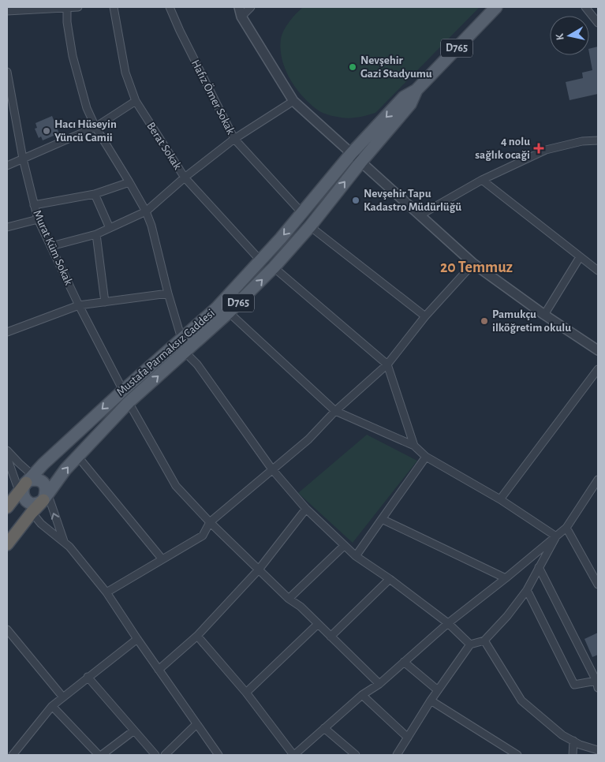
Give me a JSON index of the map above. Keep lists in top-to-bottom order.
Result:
{
  "streets": {
    "highway": ["D765", "Mustafa Parmaksız Caddesi"],
    "street": ["Hafız Ömer Sokak", "Berat Sokak", "Murat Küm Sokak"]
  },
  "crossings": [
    ["D765", "Mustafa Parmaksız Caddesi"],
    ["Hafız Ömer Sokak", "Mustafa Parmaksız Caddesi"],
    ["Berat Sokak", "Mustafa Parmaksız Caddesi"],
    ["Murat Küm Sokak", "Mustafa Parmaksız Caddesi"]
  ],
  "districts": ["20 Temmuz"],
  "places": {
    "other": [
      "Nevşehir Gazi Stadyumu",
      "Hacı Hüseyin Yüncü Camii",
      "Nevşehir Tapu Kadastro Müdürlüğü",
      "Pamukçu ilköğretim okulu"
    ],
    "health": ["4 nolu sağlık ocaği"]
  },
  "north": "left"
}
